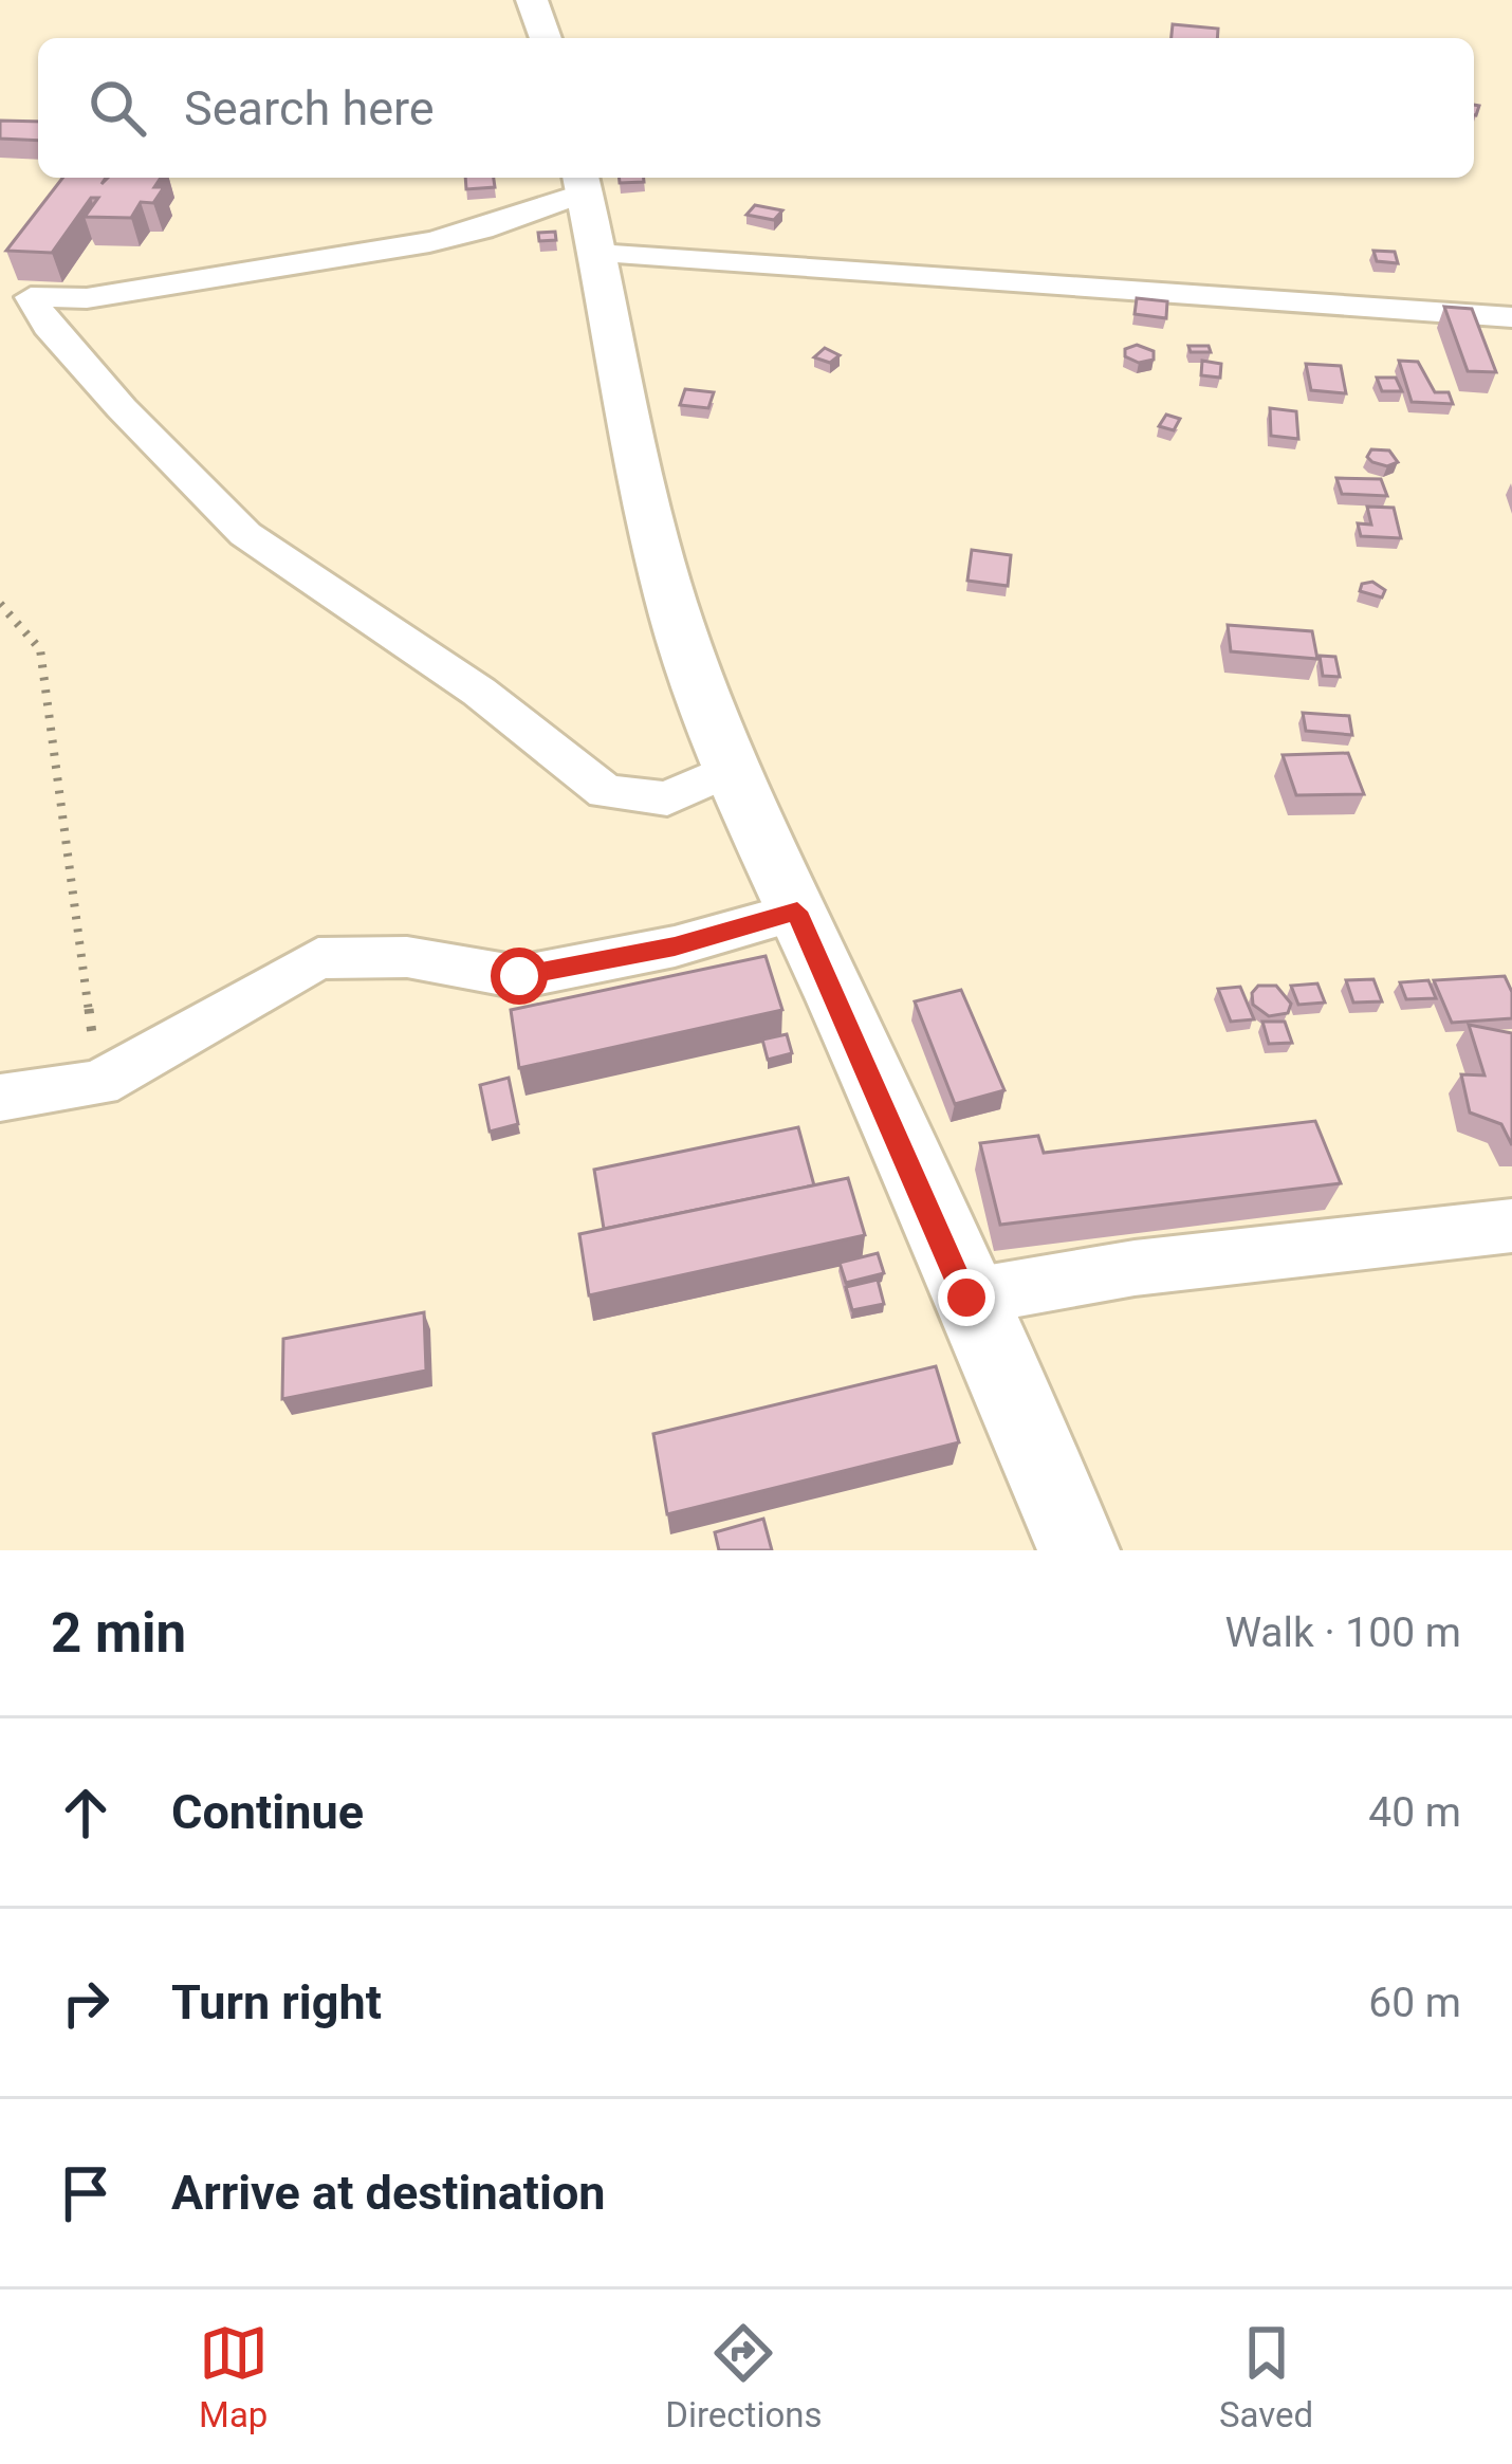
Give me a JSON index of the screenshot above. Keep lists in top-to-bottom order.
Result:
{
  "page": {
    "search": "Search here",
    "heading": ["2 min", "Walk · 100 m"],
    "list": [
      ["Continue", "40 m"],
      ["Turn right", "60 m"],
      "Arrive at destination"
    ],
    "nav": ["Map", "Directions", "Saved"]
  }
}
